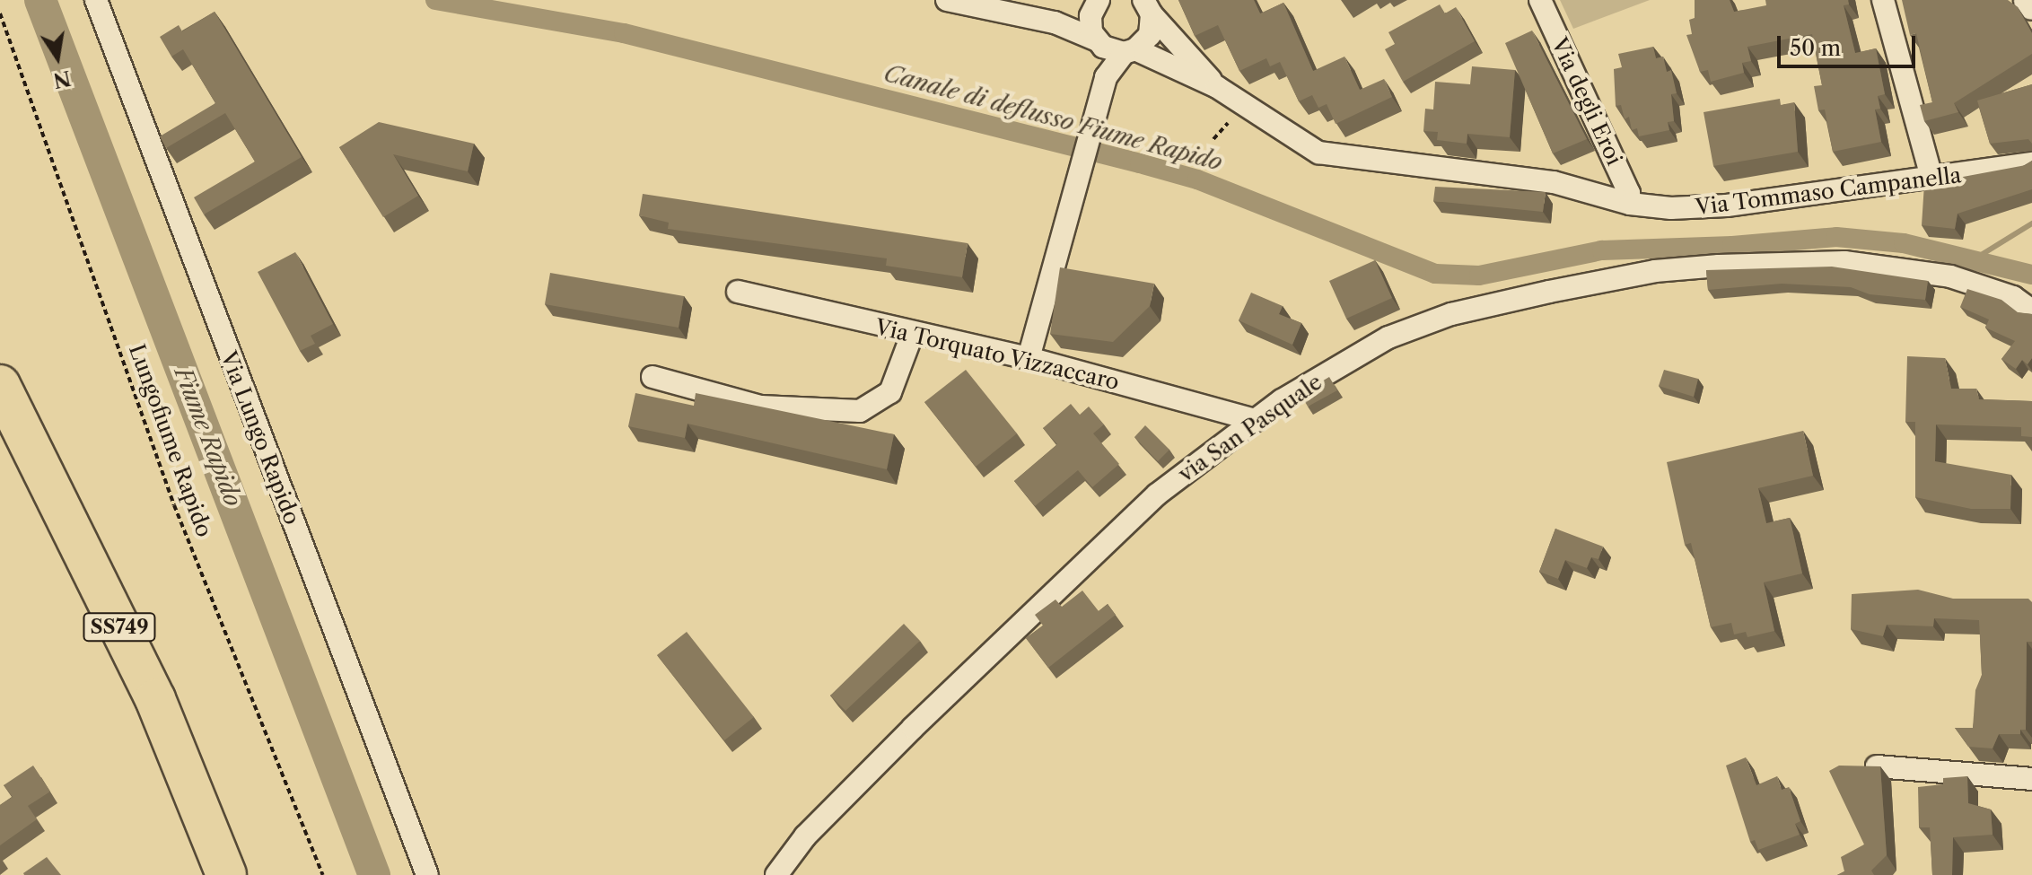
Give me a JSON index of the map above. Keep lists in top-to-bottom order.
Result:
{
  "streets": {
    "highway": ["SS749"],
    "street": [
      "Via degli Eroi",
      "Via Tommaso Campanella",
      "Via Torquato Vizzaccaro",
      "via San Pasquale",
      "Via Lungo Rapido"
    ],
    "path": ["Lungofiume Rapido"]
  },
  "crossings": [
    ["Via degli Eroi", "Via Tommaso Campanella"],
    ["Via Torquato Vizzaccaro", "via San Pasquale"]
  ],
  "water": ["Canale di deflusso Fiume Rapido", "Fiume Rapido"],
  "scale_bar": "50 m",
  "north": "bottom"
}
